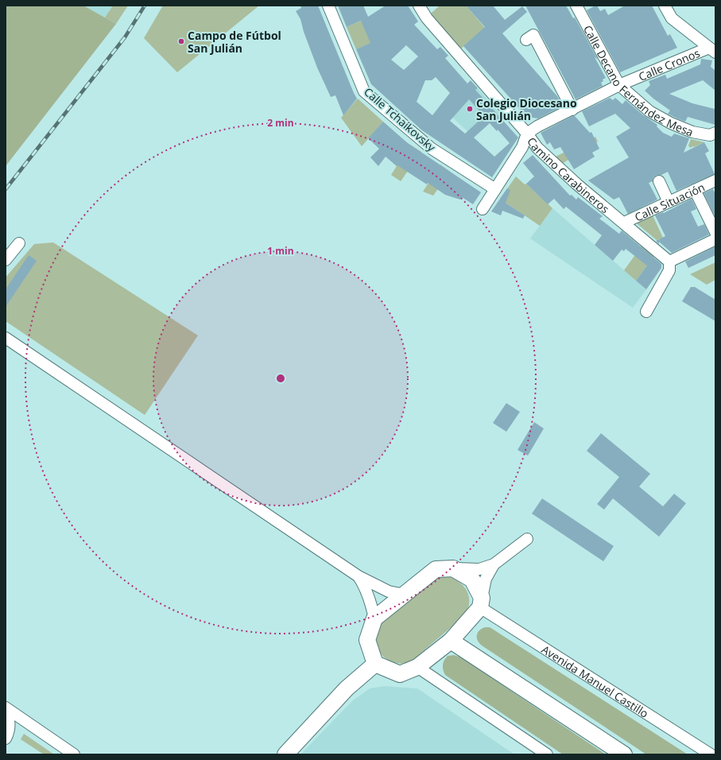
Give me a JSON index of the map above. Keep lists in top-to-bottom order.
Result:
{
  "streets": {
    "street": [
      "Calle Cronos",
      "Calle Decano Fernández Mesa",
      "Calle Tchaikovsky",
      "Camino Carabineros",
      "Calle Situación",
      "Avenida Manuel Castillo"
    ]
  },
  "crossings": [
    ["Calle Cronos", "Calle Decano Fernández Mesa"],
    ["Calle Cronos", "Camino Carabineros"],
    ["Camino Carabineros", "Calle Situación"]
  ],
  "places": ["Campo de Fútbol San Julián", "Colegio Diocesano San Julián"],
  "rings": ["2 min", "1 min"]
}
